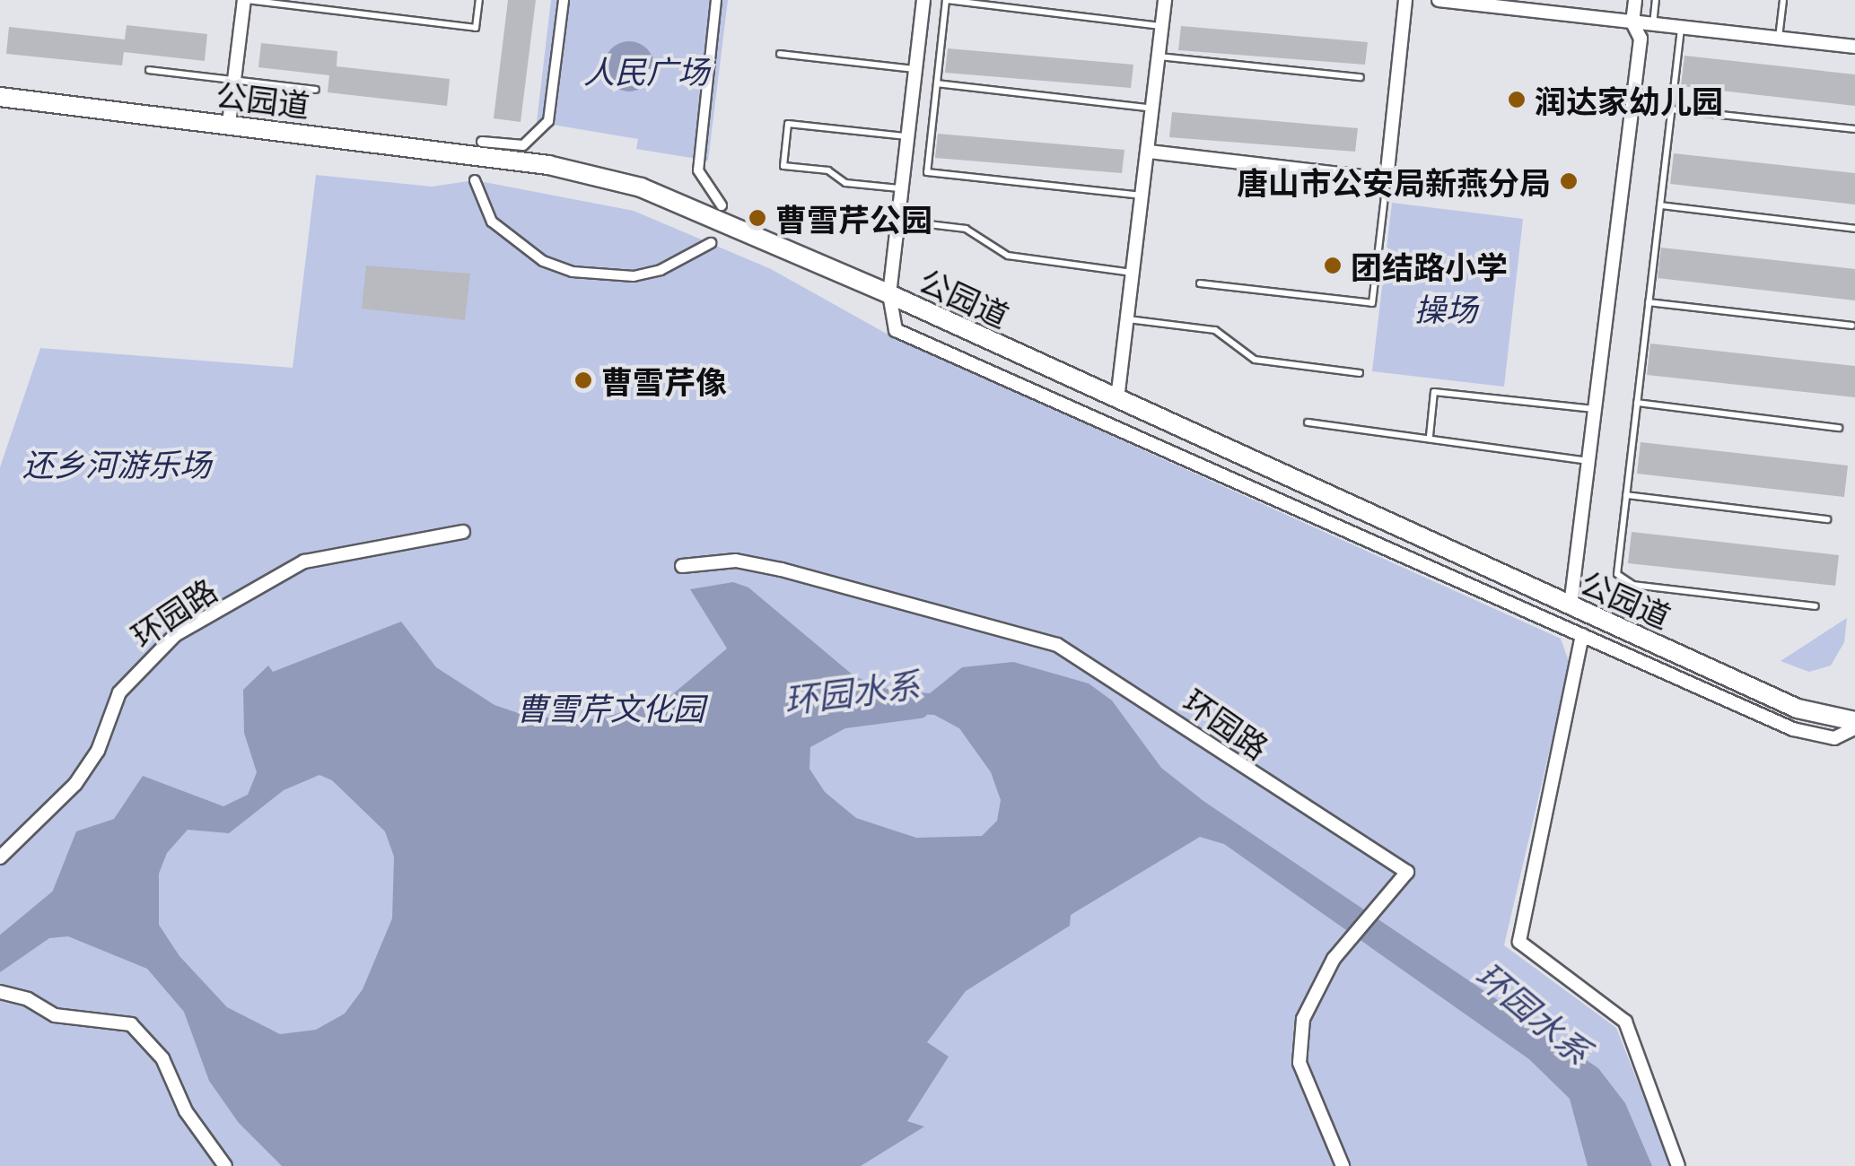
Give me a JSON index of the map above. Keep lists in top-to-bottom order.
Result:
{
  "streets": {
    "main road": ["公园道"],
    "street": ["环园路"]
  },
  "water": ["环园水系"],
  "parks": [
    "人民广场",
    "操场",
    "还乡河游乐场",
    "曹雪芹文化园"
  ],
  "places": [
    "润达家幼儿园",
    "唐山市公安局新燕分局",
    "曹雪芹公园",
    "团结路小学",
    "曹雪芹像"
  ]
}
